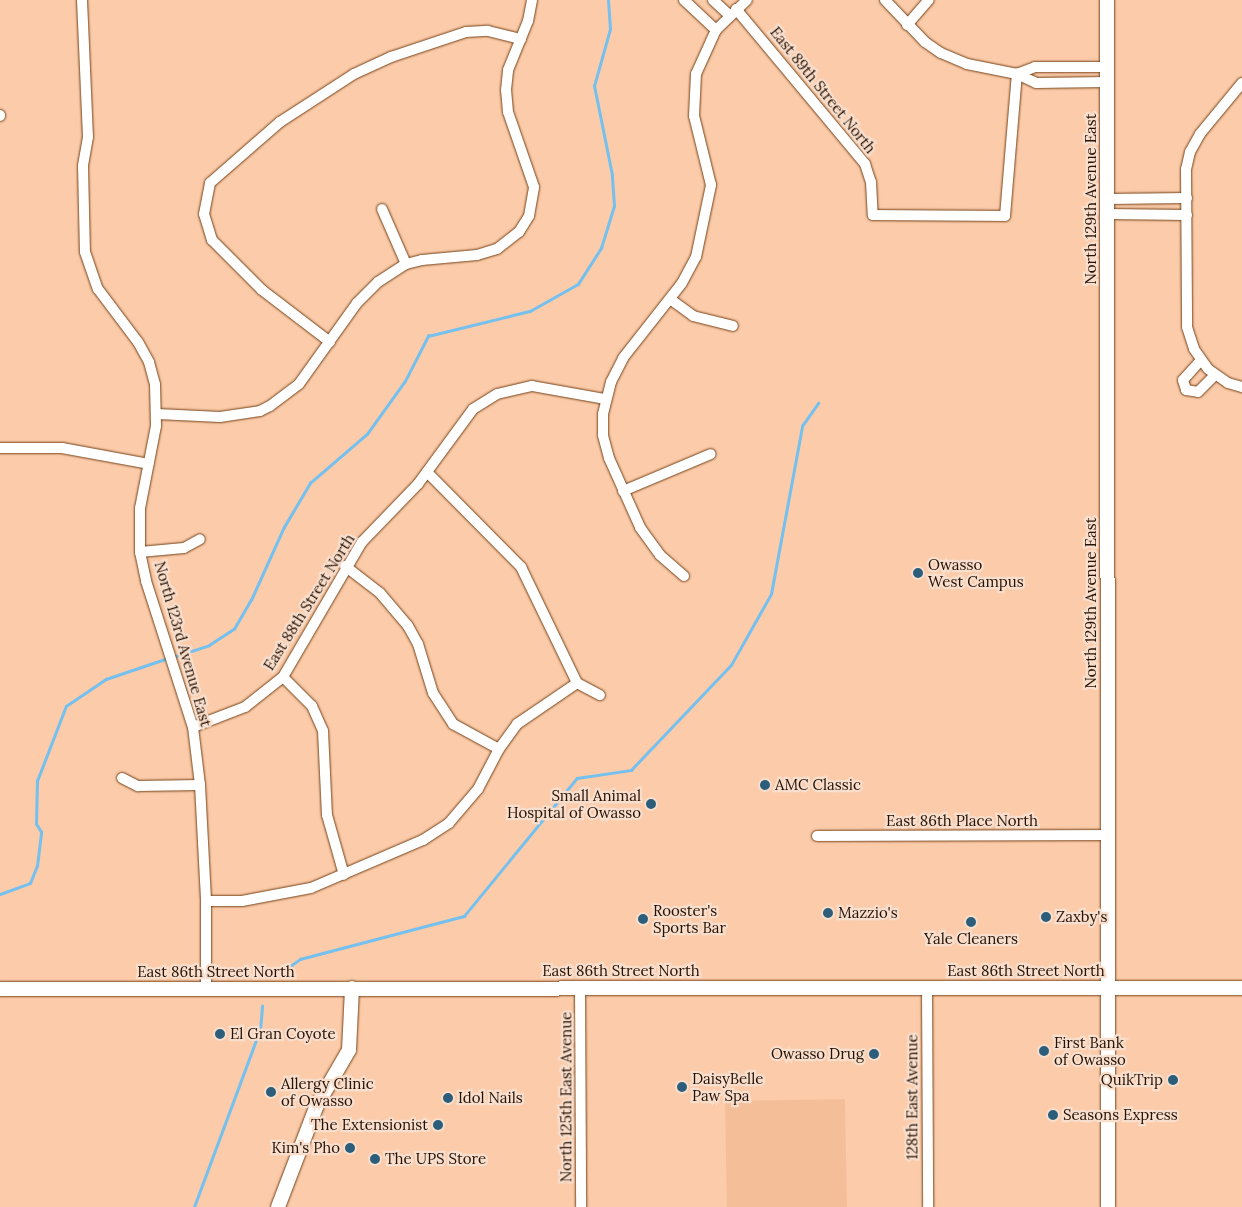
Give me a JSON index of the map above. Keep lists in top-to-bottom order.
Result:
{
  "streets": {
    "main road": ["North 129th Avenue East", "East 86th Street North"],
    "street": [
      "East 89th Street North",
      "East 88th Street North",
      "North 123rd Avenue East",
      "East 86th Place North",
      "North 125th East Avenue",
      "128th East Avenue"
    ]
  },
  "crossings": [
    ["North 129th Avenue East", "East 86th Place North"],
    ["North 129th Avenue East", "East 86th Street North"],
    ["East 88th Street North", "North 123rd Avenue East"],
    ["North 123rd Avenue East", "East 86th Street North"],
    ["East 86th Street North", "North 125th East Avenue"],
    ["East 86th Street North", "128th East Avenue"]
  ],
  "places": [
    "Owasso West Campus",
    "AMC Classic",
    "Small Animal Hospital of Owasso",
    "Mazzio's",
    "Zaxby's",
    "Rooster's Sports Bar",
    "Yale Cleaners",
    "El Gran Coyote",
    "First Bank of Owasso",
    "Owasso Drug",
    "QuikTrip",
    "DaisyBelle Paw Spa",
    "Allergy Clinic of Owasso",
    "Idol Nails",
    "Seasons Express",
    "The Extensionist",
    "Kim's Pho",
    "The UPS Store"
  ]
}
